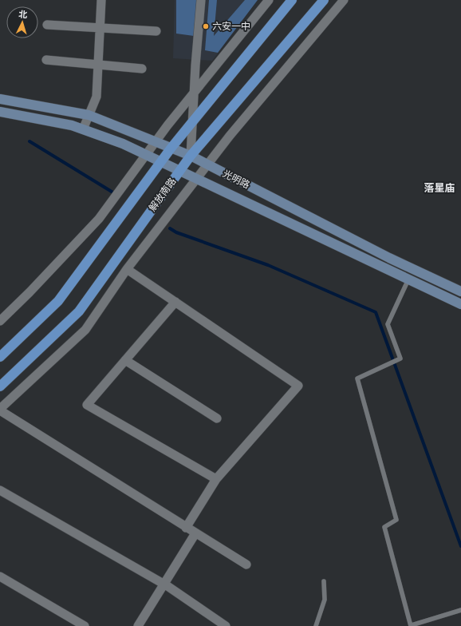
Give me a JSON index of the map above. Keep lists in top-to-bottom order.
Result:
{
  "streets": {
    "main road": ["解放南路"],
    "street": ["光明路"]
  },
  "crossings": [
    ["光明路", "解放南路"]
  ],
  "districts": ["落星庙"],
  "places": ["六安一中"],
  "north": "top"
}
